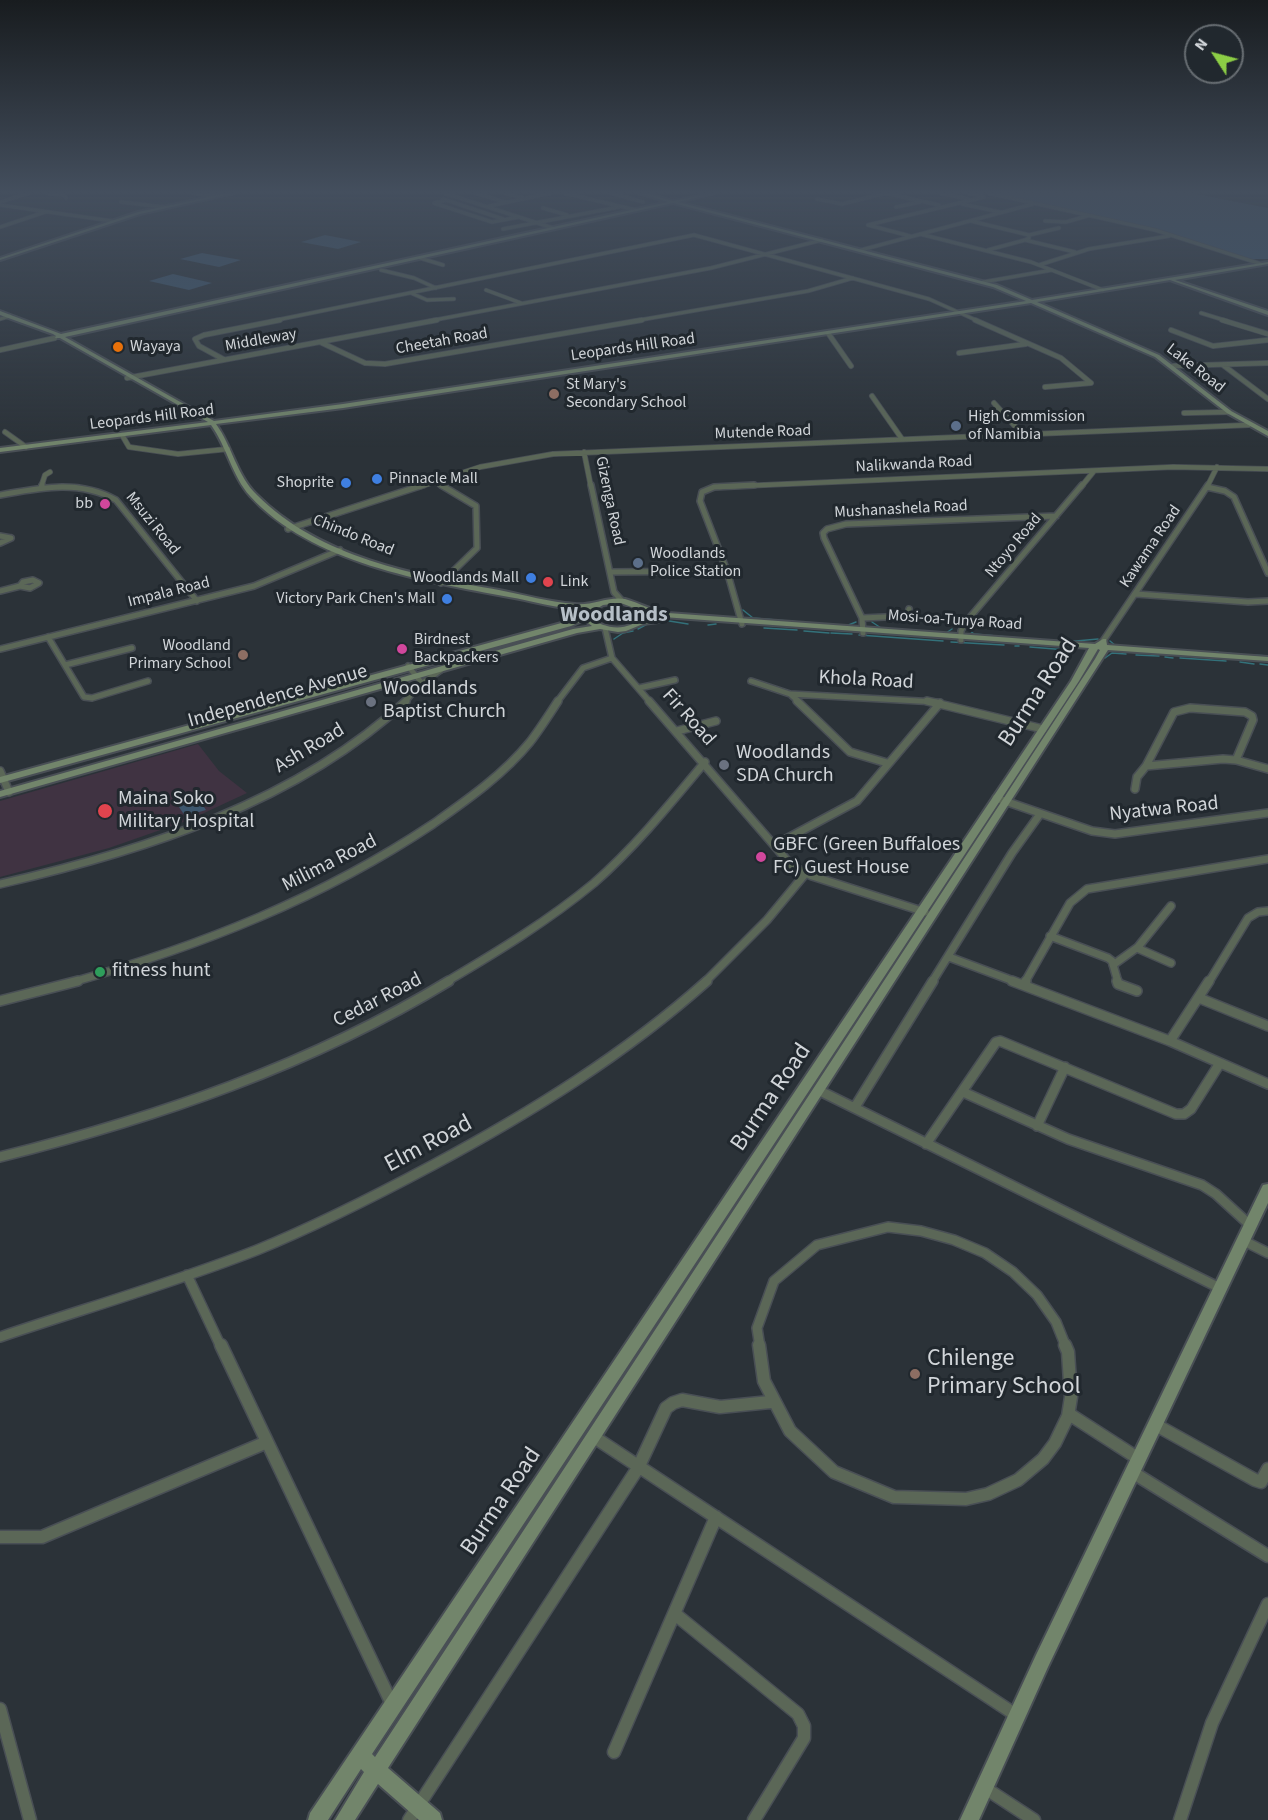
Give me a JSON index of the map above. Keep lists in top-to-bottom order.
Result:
{
  "streets": {
    "main road": [
      "Leopards Hill Road",
      "Lake Road",
      "Chindo Road",
      "Mosi-oa-Tunya Road",
      "Burma Road",
      "Independence Avenue"
    ],
    "street": [
      "Middleway",
      "Cheetah Road",
      "Mutende Road",
      "Nalikwanda Road",
      "Gizenga Road",
      "Mushanashela Road",
      "Msuzi Road",
      "Ntoyo Road",
      "Kawama Road",
      "Impala Road",
      "Khola Road",
      "Fir Road",
      "Ash Road",
      "Nyatwa Road",
      "Milima Road",
      "Cedar Road",
      "Elm Road"
    ]
  },
  "crossings": [
    ["Middleway", "Cheetah Road"],
    ["Leopards Hill Road", "Lake Road"],
    ["Leopards Hill Road", "Chindo Road"],
    ["Lake Road", "Mutende Road"],
    ["Mutende Road", "Gizenga Road"],
    ["Mutende Road", "Chindo Road"],
    ["Nalikwanda Road", "Ntoyo Road"],
    ["Nalikwanda Road", "Kawama Road"],
    ["Nalikwanda Road", "Mosi-oa-Tunya Road"],
    ["Gizenga Road", "Chindo Road"],
    ["Gizenga Road", "Mosi-oa-Tunya Road"],
    ["Mushanashela Road", "Ntoyo Road"],
    ["Mushanashela Road", "Mosi-oa-Tunya Road"],
    ["Msuzi Road", "Impala Road"],
    ["Chindo Road", "Impala Road"],
    ["Chindo Road", "Mosi-oa-Tunya Road"],
    ["Chindo Road", "Independence Avenue"],
    ["Ntoyo Road", "Mosi-oa-Tunya Road"],
    ["Kawama Road", "Mosi-oa-Tunya Road"],
    ["Kawama Road", "Burma Road"],
    ["Mosi-oa-Tunya Road", "Burma Road"],
    ["Mosi-oa-Tunya Road", "Independence Avenue"],
    ["Khola Road", "Burma Road"],
    ["Burma Road", "Fir Road"],
    ["Burma Road", "Nyatwa Road"],
    ["Independence Avenue", "Ash Road"],
    ["Fir Road", "Milima Road"],
    ["Fir Road", "Cedar Road"],
    ["Fir Road", "Elm Road"]
  ],
  "districts": ["Woodlands"],
  "places": [
    "Wayaya",
    "St Mary's Secondary School",
    "High Commission of Namibia",
    "Pinnacle Mall",
    "Shoprite",
    "bb",
    "Woodlands Police Station",
    "Woodlands Mall",
    "Link",
    "Victory Park Chen's Mall",
    "Birdnest Backpackers",
    "Woodland Primary School",
    "Woodlands Baptist Church",
    "Woodlands SDA Church",
    "Maina Soko Military Hospital",
    "GBFC (Green Buffaloes FC) Guest House",
    "fitness hunt",
    "Chilenge Primary School"
  ],
  "north": "top left"
}
